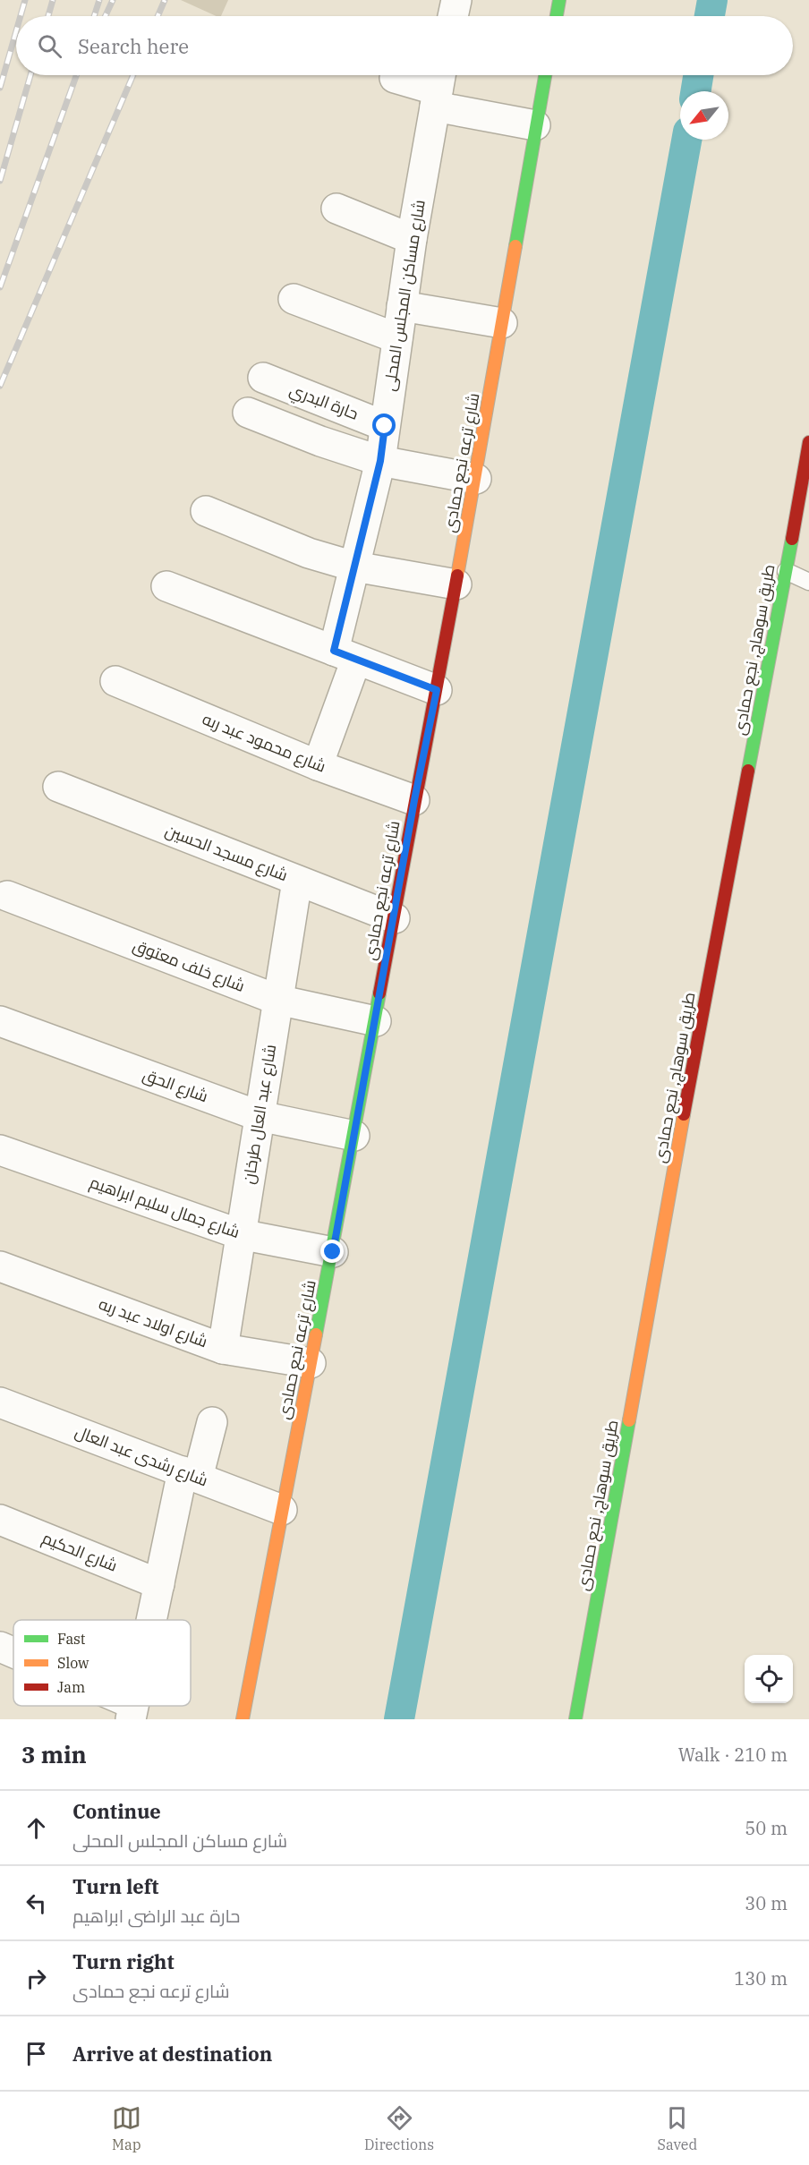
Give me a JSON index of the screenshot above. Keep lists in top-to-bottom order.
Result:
{
  "streets": {
    "street": [
      "شارع مساكن المجلس المحلى",
      "حارة البدري",
      "شارع ترعه نجع حمادى",
      "طريق سوهاج, نجع حمادى",
      "شارع محمود عبد ربه",
      "شارع مسجد الحسين",
      "شارع خلف معتوق",
      "شارع الحق",
      "شارع عبد العال طرخان",
      "شارع جمال سليم ابراهيم",
      "شارع اولاد عبد ربه",
      "شارع رشدى عبد العال",
      "شارع الحكيم"
    ]
  },
  "crossings": [
    ["شارع مساكن المجلس المحلى", "حارة البدري"],
    ["شارع مساكن المجلس المحلى", "شارع محمود عبد ربه"],
    ["شارع ترعه نجع حمادى", "شارع محمود عبد ربه"],
    ["شارع ترعه نجع حمادى", "شارع مسجد الحسين"],
    ["شارع ترعه نجع حمادى", "شارع خلف معتوق"],
    ["شارع ترعه نجع حمادى", "شارع الحق"],
    ["شارع ترعه نجع حمادى", "شارع جمال سليم ابراهيم"],
    ["شارع ترعه نجع حمادى", "شارع اولاد عبد ربه"],
    ["شارع ترعه نجع حمادى", "شارع رشدى عبد العال"],
    ["شارع مسجد الحسين", "شارع عبد العال طرخان"],
    ["شارع خلف معتوق", "شارع عبد العال طرخان"],
    ["شارع الحق", "شارع عبد العال طرخان"],
    ["شارع عبد العال طرخان", "شارع جمال سليم ابراهيم"],
    ["شارع عبد العال طرخان", "شارع اولاد عبد ربه"]
  ],
  "legend": ["Fast", "Slow", "Jam"],
  "north": "bottom left",
  "page": {
    "search": "Search here",
    "heading": ["3 min", "Walk · 210 m"],
    "list": [
      ["Continue", "شارع مساكن المجلس المحلى", "50 m"],
      ["Turn left", "حارة عبد الراضى ابراهيم", "30 m"],
      ["Turn right", "شارع ترعه نجع حمادى", "130 m"],
      "Arrive at destination"
    ],
    "nav": ["Map", "Directions", "Saved"]
  }
}
